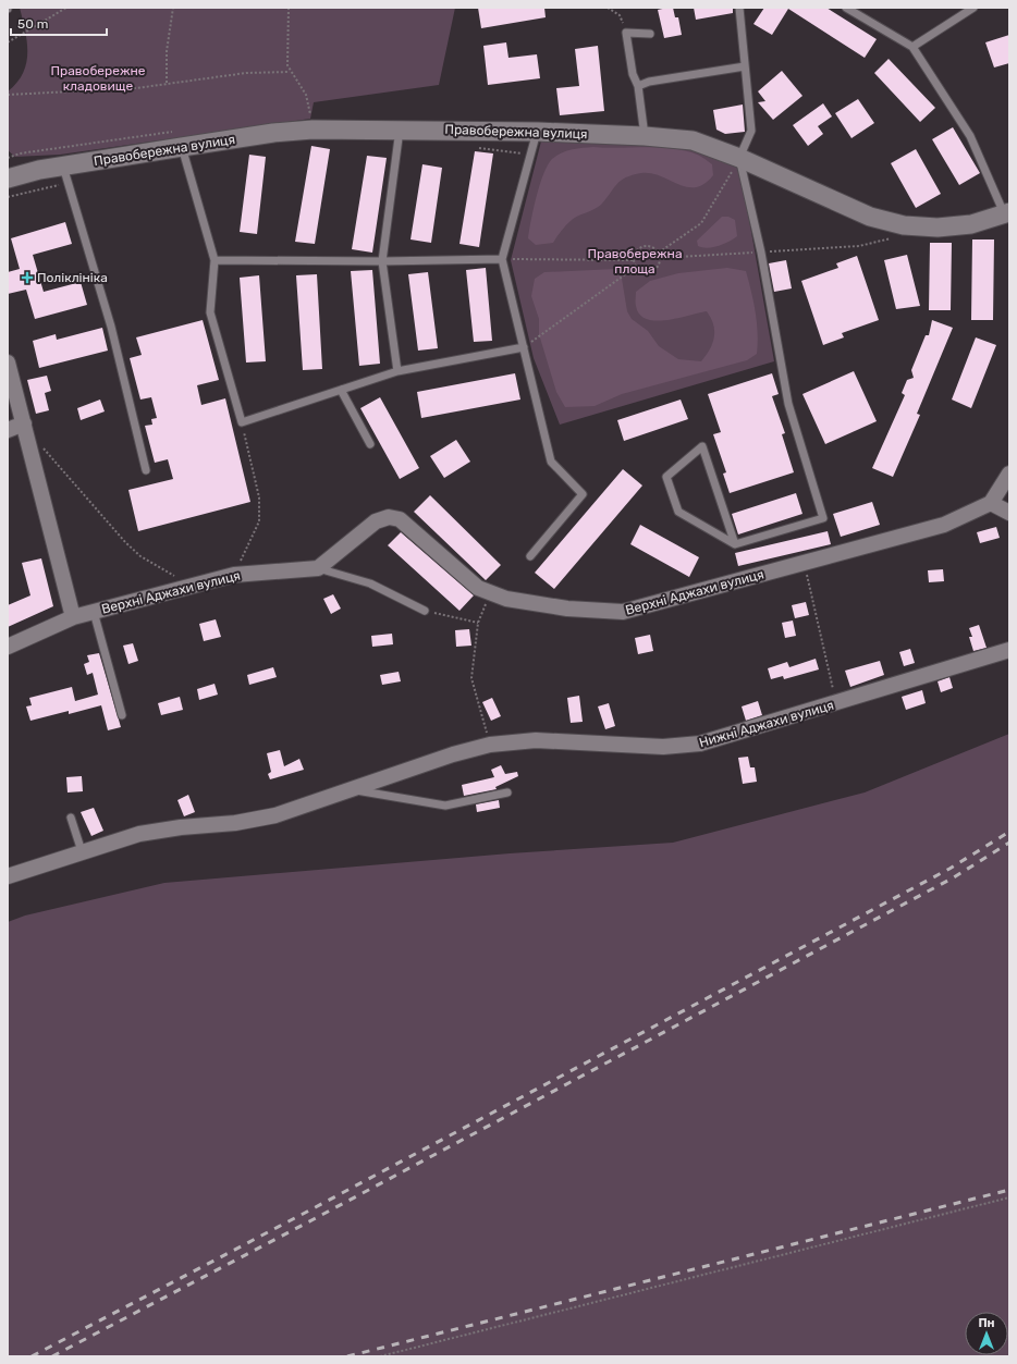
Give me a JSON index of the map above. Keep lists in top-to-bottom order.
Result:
{
  "streets": {
    "street": ["Правобережна вулиця", "Верхні Аджахи вулиця", "Нижні Аджахи вулиця"]
  },
  "parks": ["Правобережне кладовище", "Правобережна площа"],
  "places": {
    "health": ["Поліклініка"]
  },
  "scale_bar": "50 m",
  "north": "top"
}
